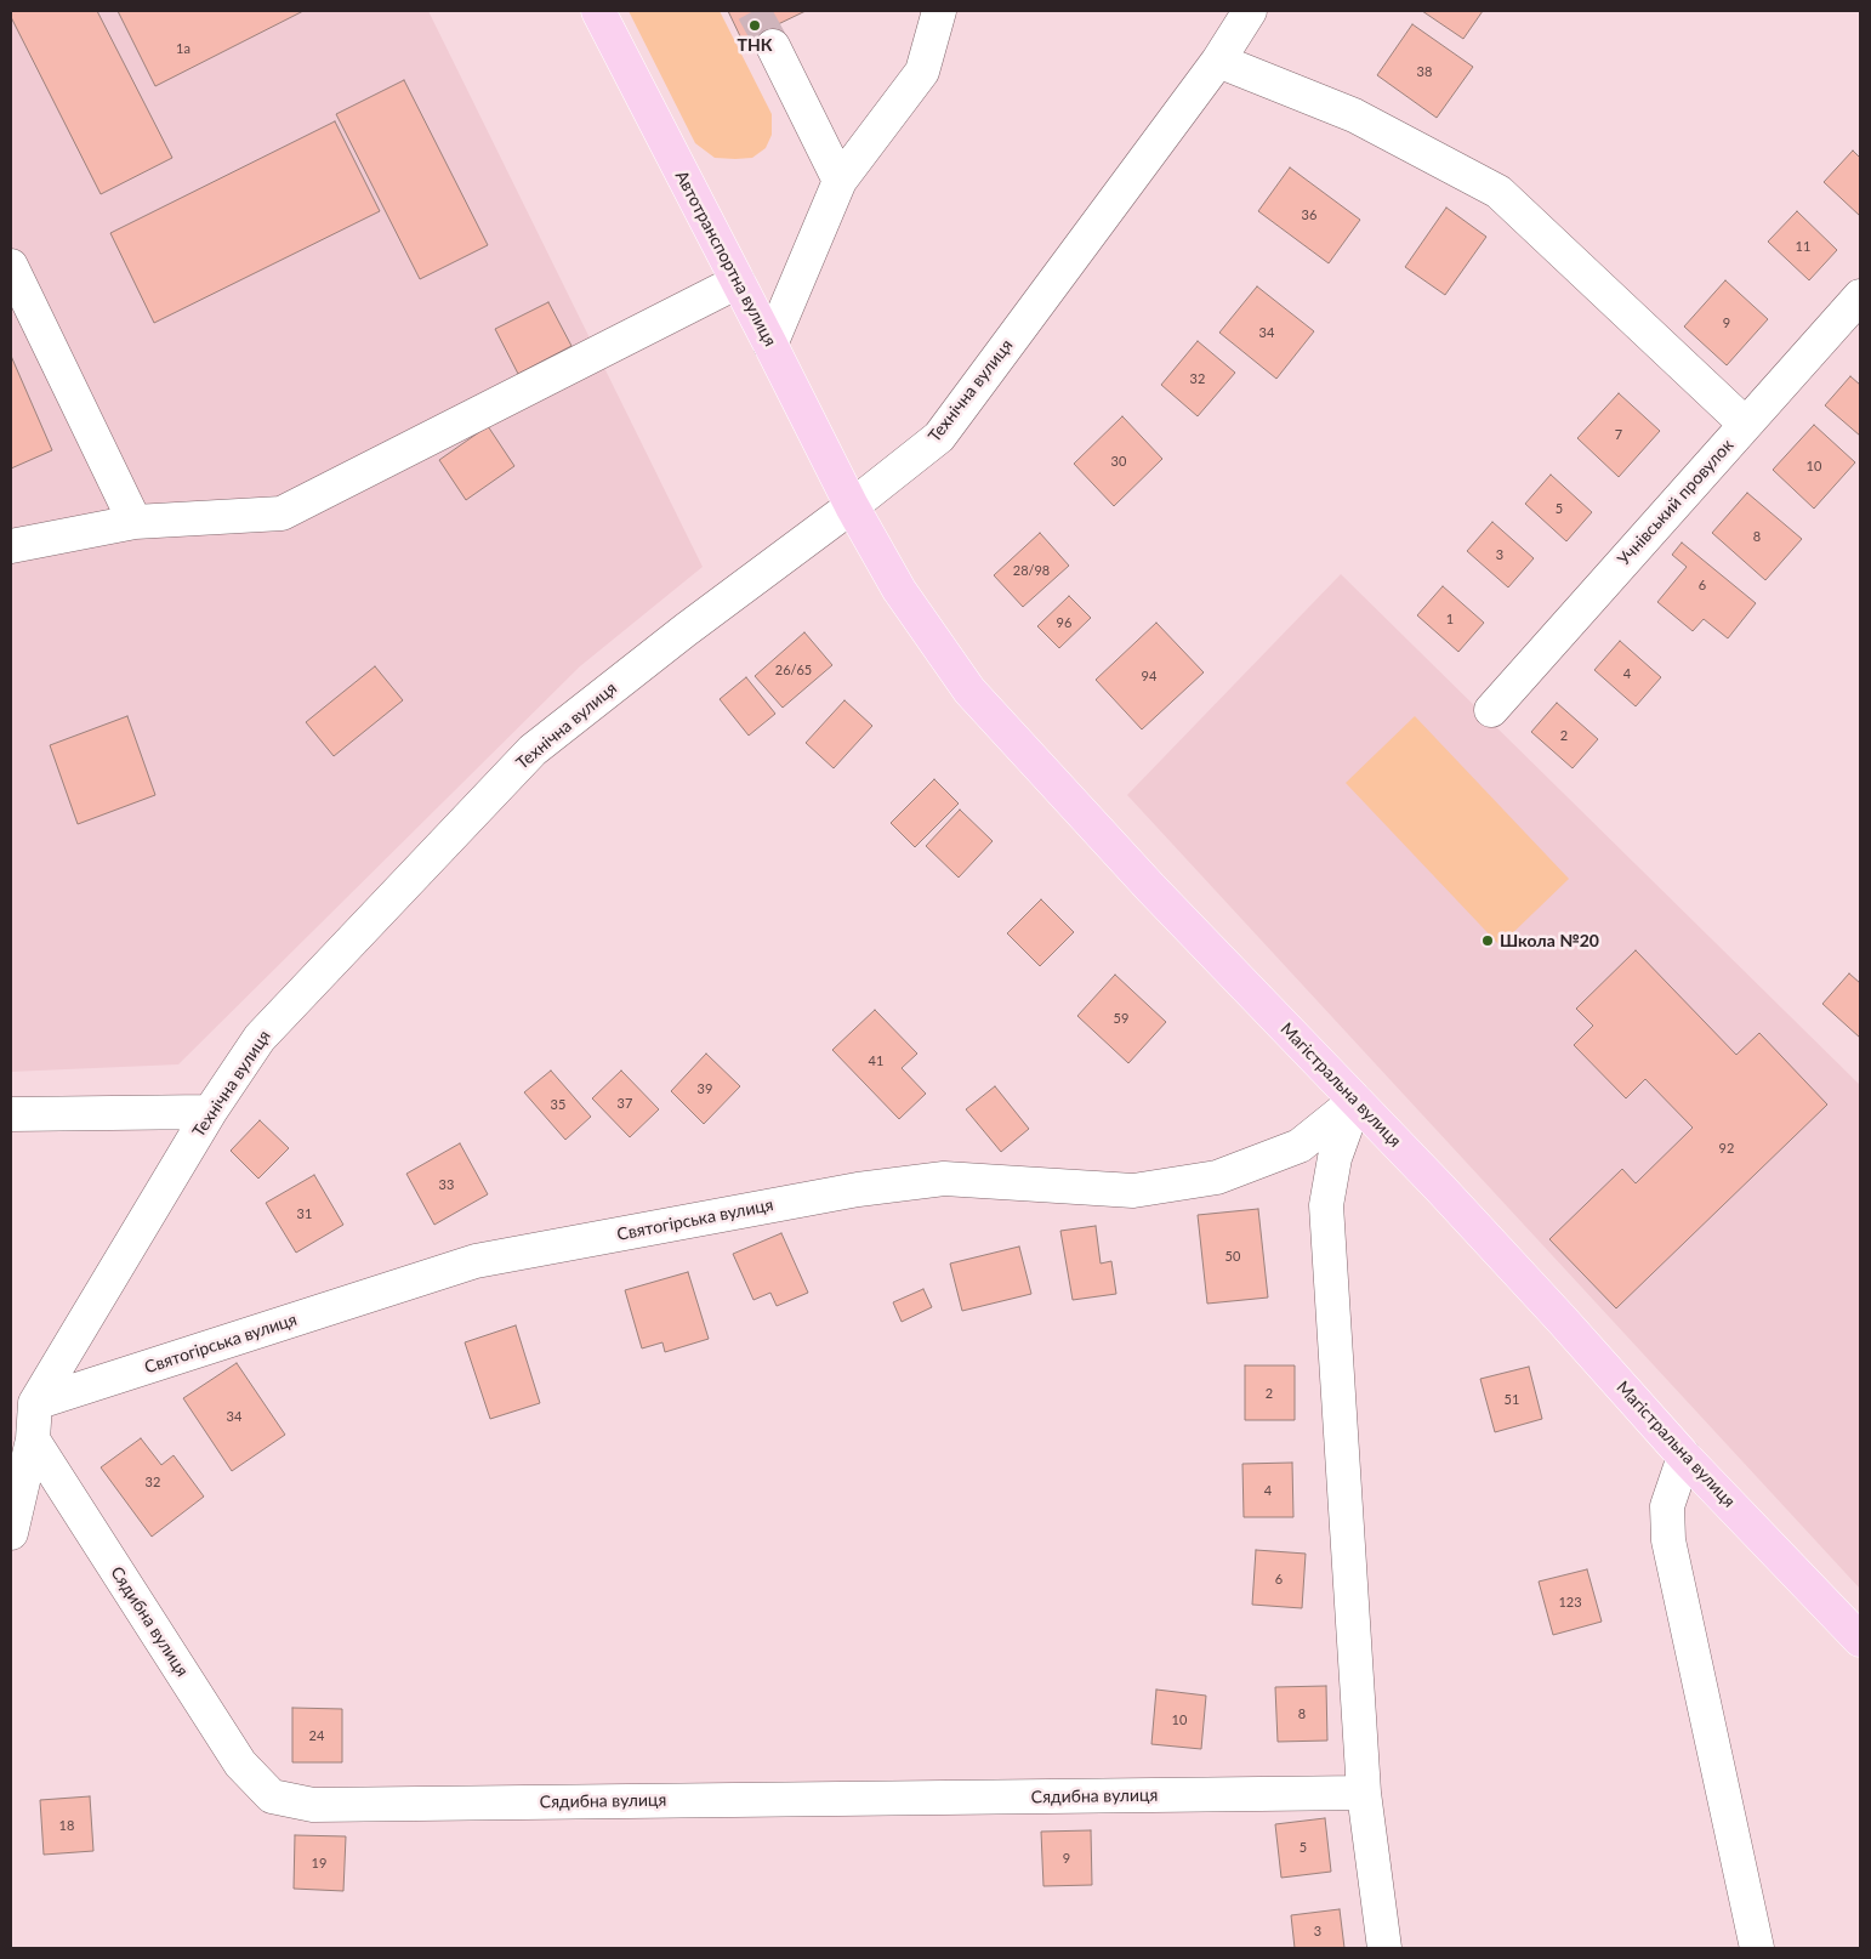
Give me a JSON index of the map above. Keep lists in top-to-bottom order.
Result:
{
  "streets": {
    "main road": ["Автотранспортна вулиця", "Магістральна вулиця"],
    "street": [
      "Технічна вулиця",
      "Учнівський провулок",
      "Святогірська вулиця",
      "Сядибна вулиця"
    ]
  },
  "crossings": [
    ["Автотранспортна вулиця", "Технічна вулиця"],
    ["Автотранспортна вулиця", "Магістральна вулиця"],
    ["Технічна вулиця", "Магістральна вулиця"],
    ["Технічна вулиця", "Святогірська вулиця"],
    ["Технічна вулиця", "Сядибна вулиця"],
    ["Магістральна вулиця", "Святогірська вулиця"]
  ],
  "places": ["ТНК", "Школа №20"],
  "house_numbers": [
    "1а",
    "38",
    "36",
    "11",
    "9",
    "34",
    "32",
    "7",
    "30",
    "10",
    "5",
    "8",
    "3",
    "28/98",
    "6",
    "1",
    "96",
    "26/65",
    "4",
    "94",
    "2",
    "59",
    "41",
    "39",
    "37",
    "35",
    "92",
    "33",
    "31",
    "50",
    "2",
    "51",
    "34",
    "32",
    "4",
    "6",
    "123",
    "8",
    "10",
    "24",
    "18",
    "5",
    "9",
    "19",
    "3"
  ]
}
